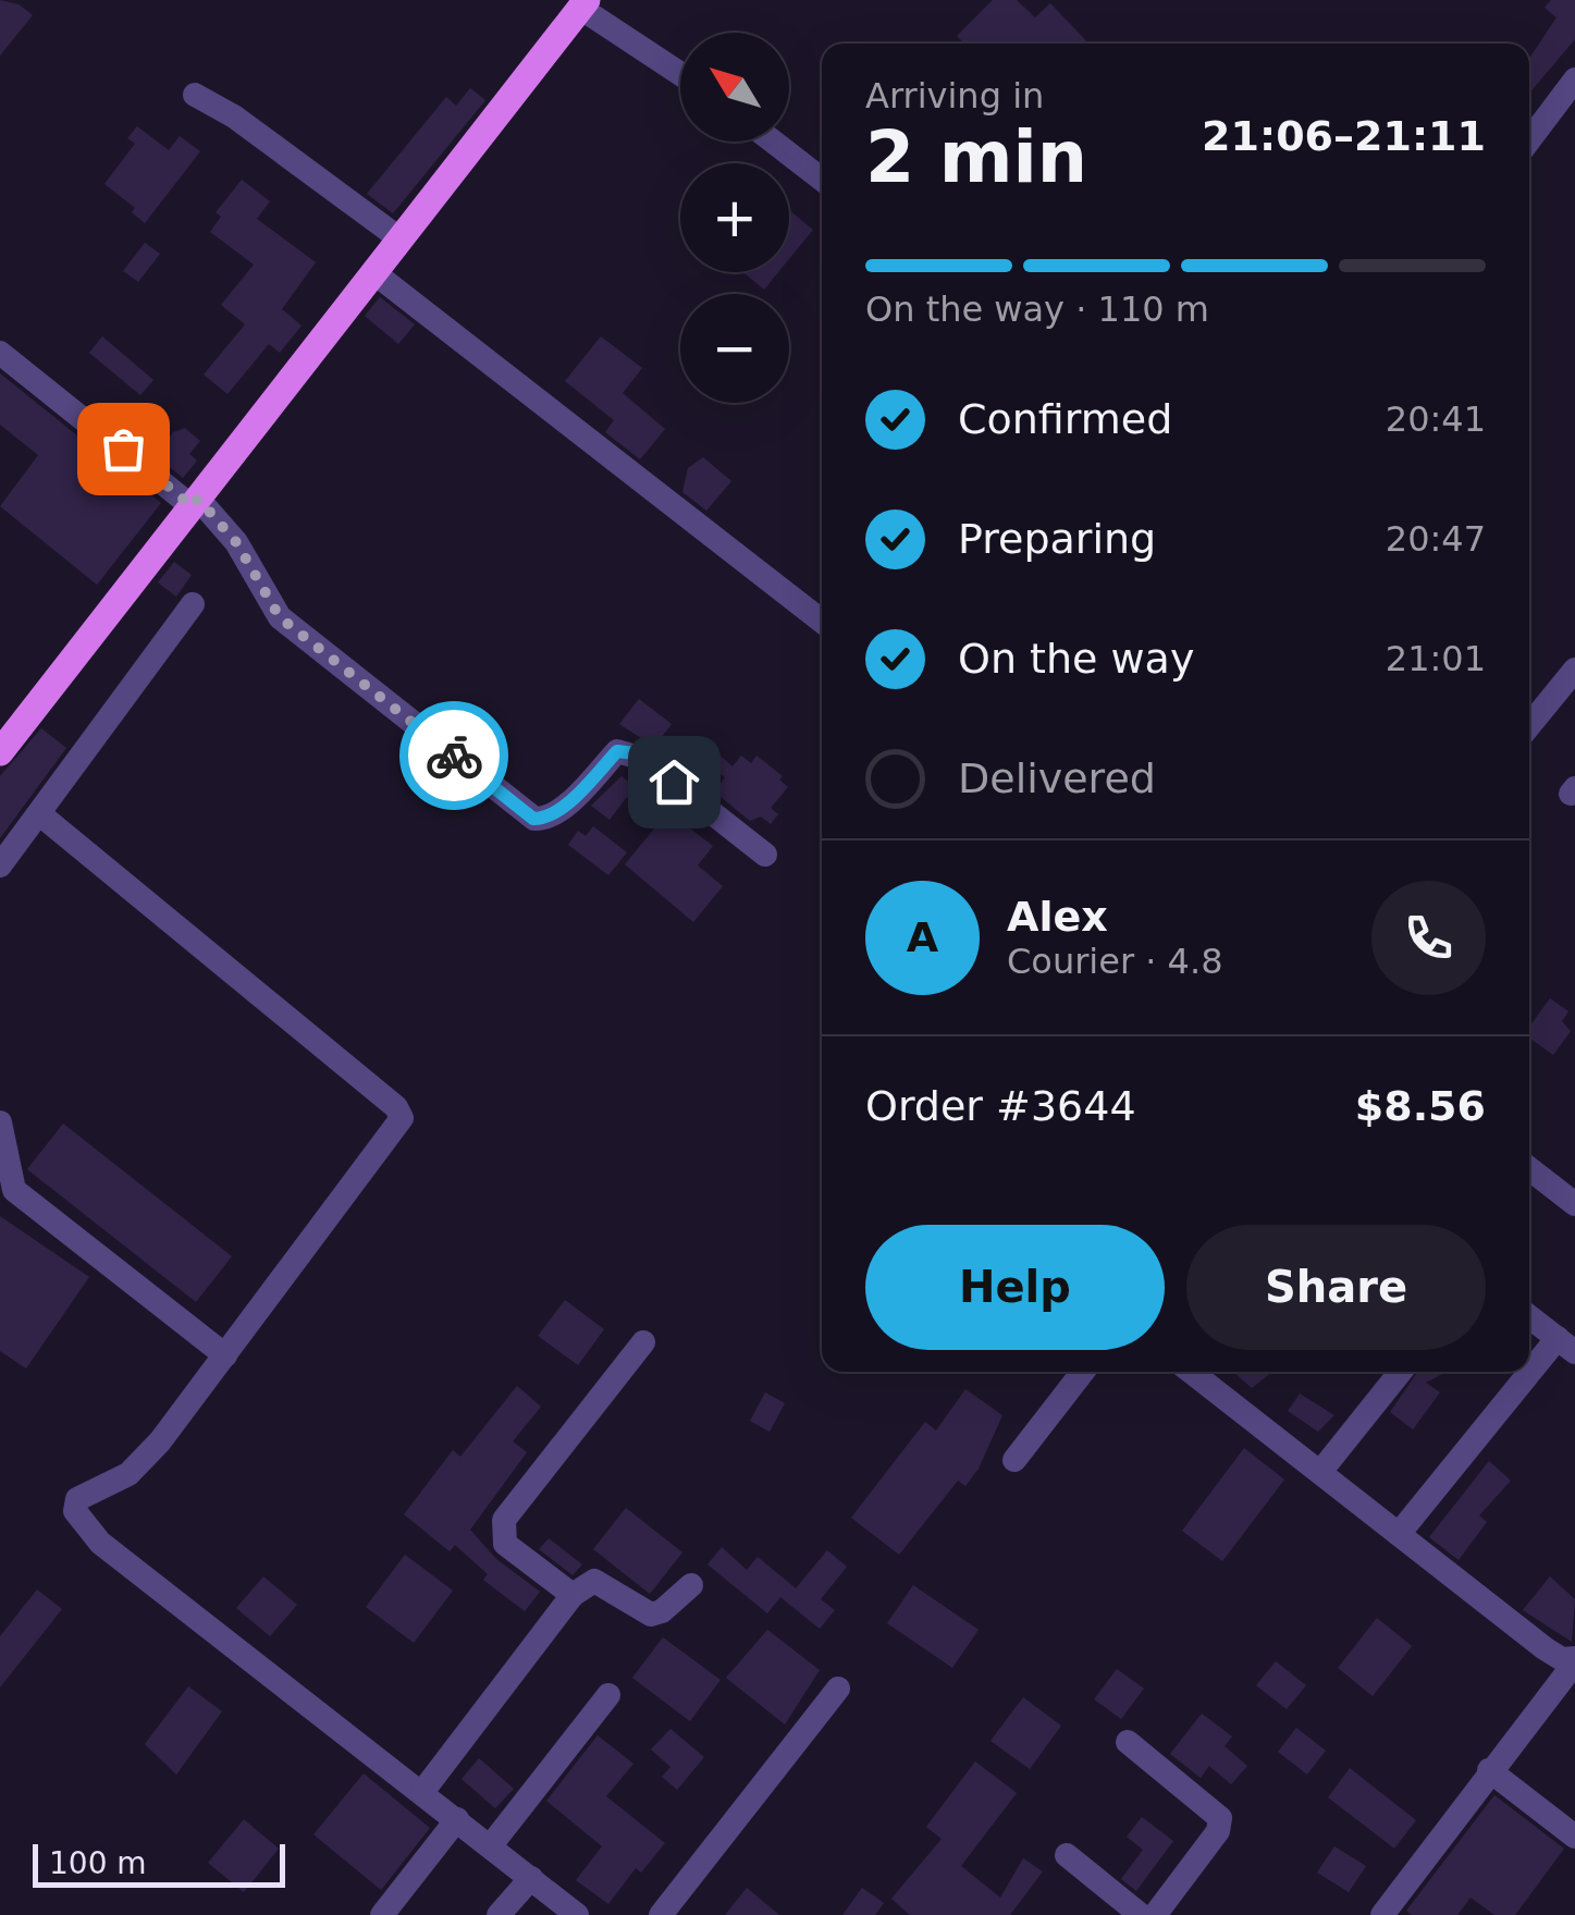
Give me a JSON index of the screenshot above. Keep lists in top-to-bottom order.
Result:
{
  "scale_bar": "100 m",
  "north": "top left",
  "page": {
    "map_buttons": ["+", "−"],
    "heading": ["2 min", "Arriving in", "21:06–21:11"],
    "panel": [
      "Alex",
      "Courier · 4.8",
      "Order #3644",
      "$8.56"
    ],
    "bar": "On the way · 110 m",
    "list": [
      ["Confirmed", "20:41"],
      ["Preparing", "20:47"],
      ["On the way", "21:01"],
      "Delivered"
    ],
    "round": "A",
    "buttons": ["Help", "Share"],
    "scale": "100 m"
  }
}
